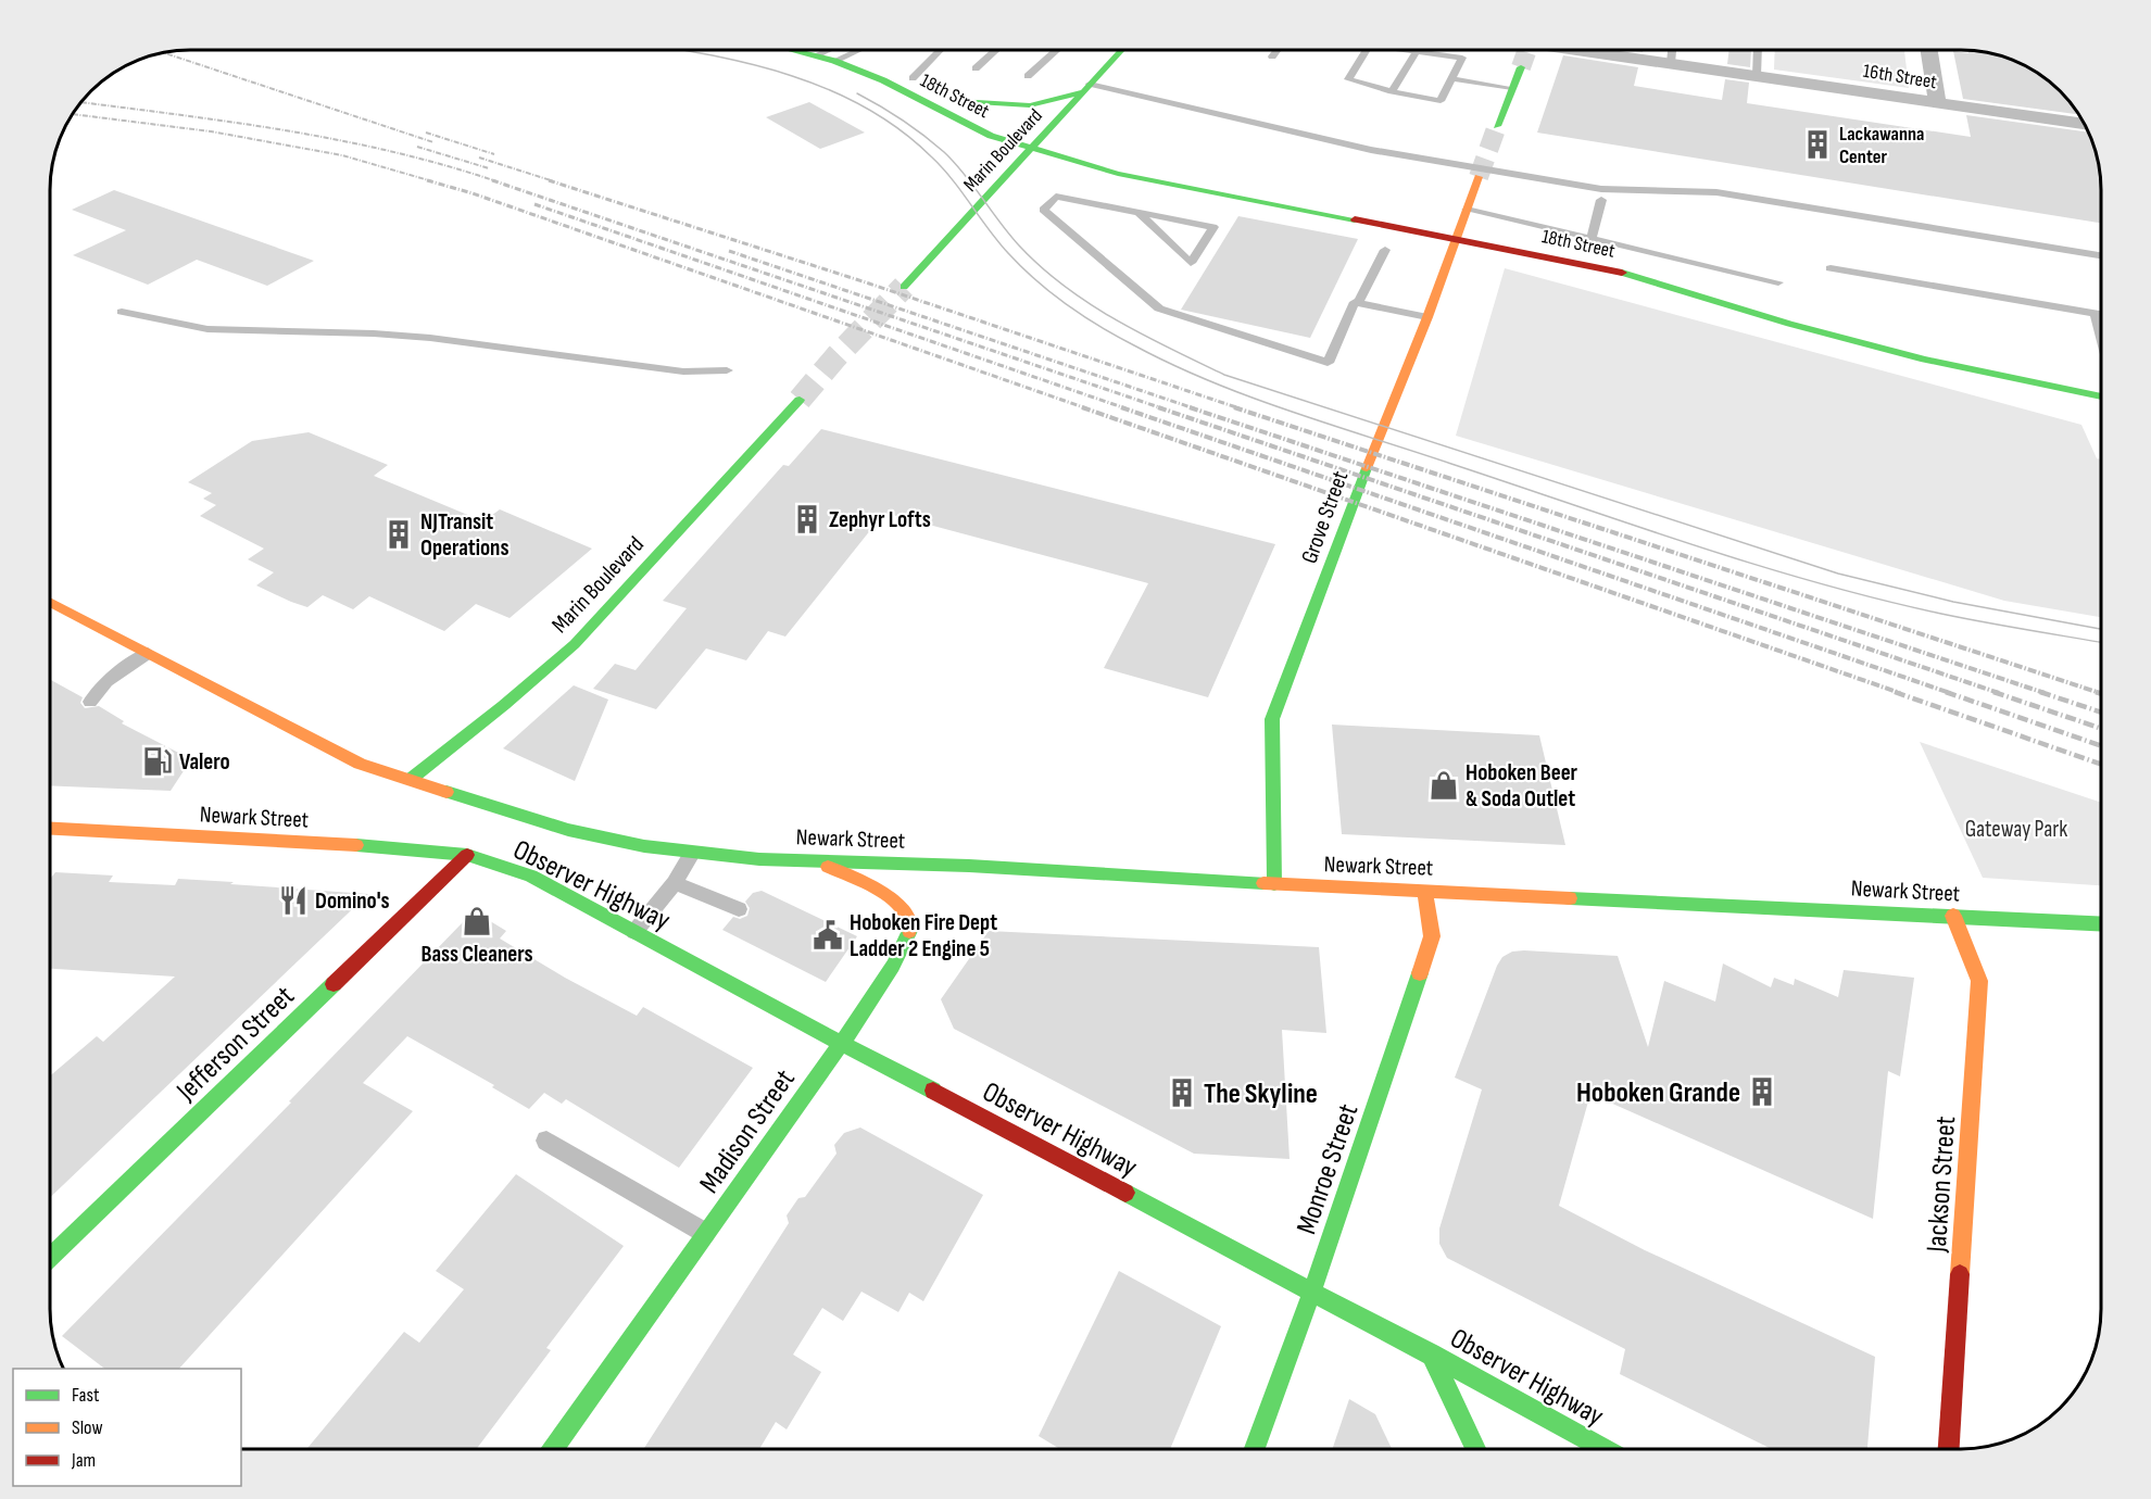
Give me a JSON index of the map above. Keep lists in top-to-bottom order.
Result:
{
  "streets": {
    "main road": [
      "18th Street",
      "Marin Boulevard",
      "Grove Street",
      "Newark Street",
      "Observer Highway",
      "Jefferson Street",
      "Madison Street",
      "Monroe Street",
      "Jackson Street"
    ],
    "street": ["16th Street"]
  },
  "crossings": [
    ["18th Street", "Marin Boulevard"],
    ["18th Street", "Grove Street"],
    ["Marin Boulevard", "Observer Highway"],
    ["Grove Street", "Newark Street"],
    ["Newark Street", "Observer Highway"],
    ["Newark Street", "Jefferson Street"],
    ["Newark Street", "Madison Street"],
    ["Newark Street", "Monroe Street"],
    ["Newark Street", "Jackson Street"],
    ["Observer Highway", "Jefferson Street"],
    ["Observer Highway", "Madison Street"],
    ["Observer Highway", "Monroe Street"]
  ],
  "parks": ["Gateway Park"],
  "places": {
    "building": [
      "Lackawanna Center",
      "Zephyr Lofts",
      "NJTransit Operations",
      "Hoboken Grande",
      "The Skyline"
    ],
    "fuel station": ["Valero"],
    "shop": ["Hoboken Beer & Soda Outlet", "Bass Cleaners"],
    "restaurant": ["Domino's"],
    "public building": ["Hoboken Fire Dept Ladder 2 Engine 5"]
  },
  "legend": ["Fast", "Slow", "Jam"]
}
